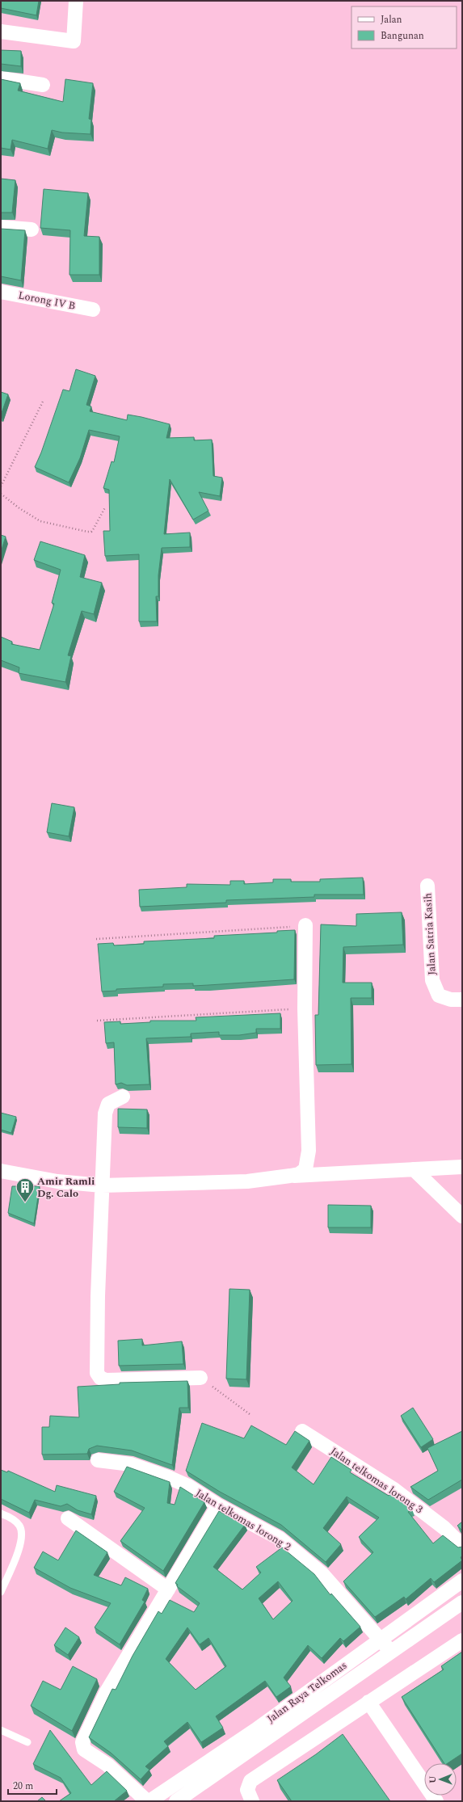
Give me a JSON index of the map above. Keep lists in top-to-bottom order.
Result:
{
  "streets": {
    "street": [
      "Lorong IV B",
      "Jalan Satria Kasih",
      "Jalan telkomas lorong 3",
      "Jalan telkomas lorong 2",
      "Jalan Raya Telkomas"
    ]
  },
  "crossings": [
    ["Jalan telkomas lorong 2", "Jalan Raya Telkomas"]
  ],
  "places": {
    "building": ["Amir Ramli Dg. Calo"]
  },
  "legend": ["Jalan", "Bangunan"],
  "scale_bar": "20 m",
  "north": "left"
}
